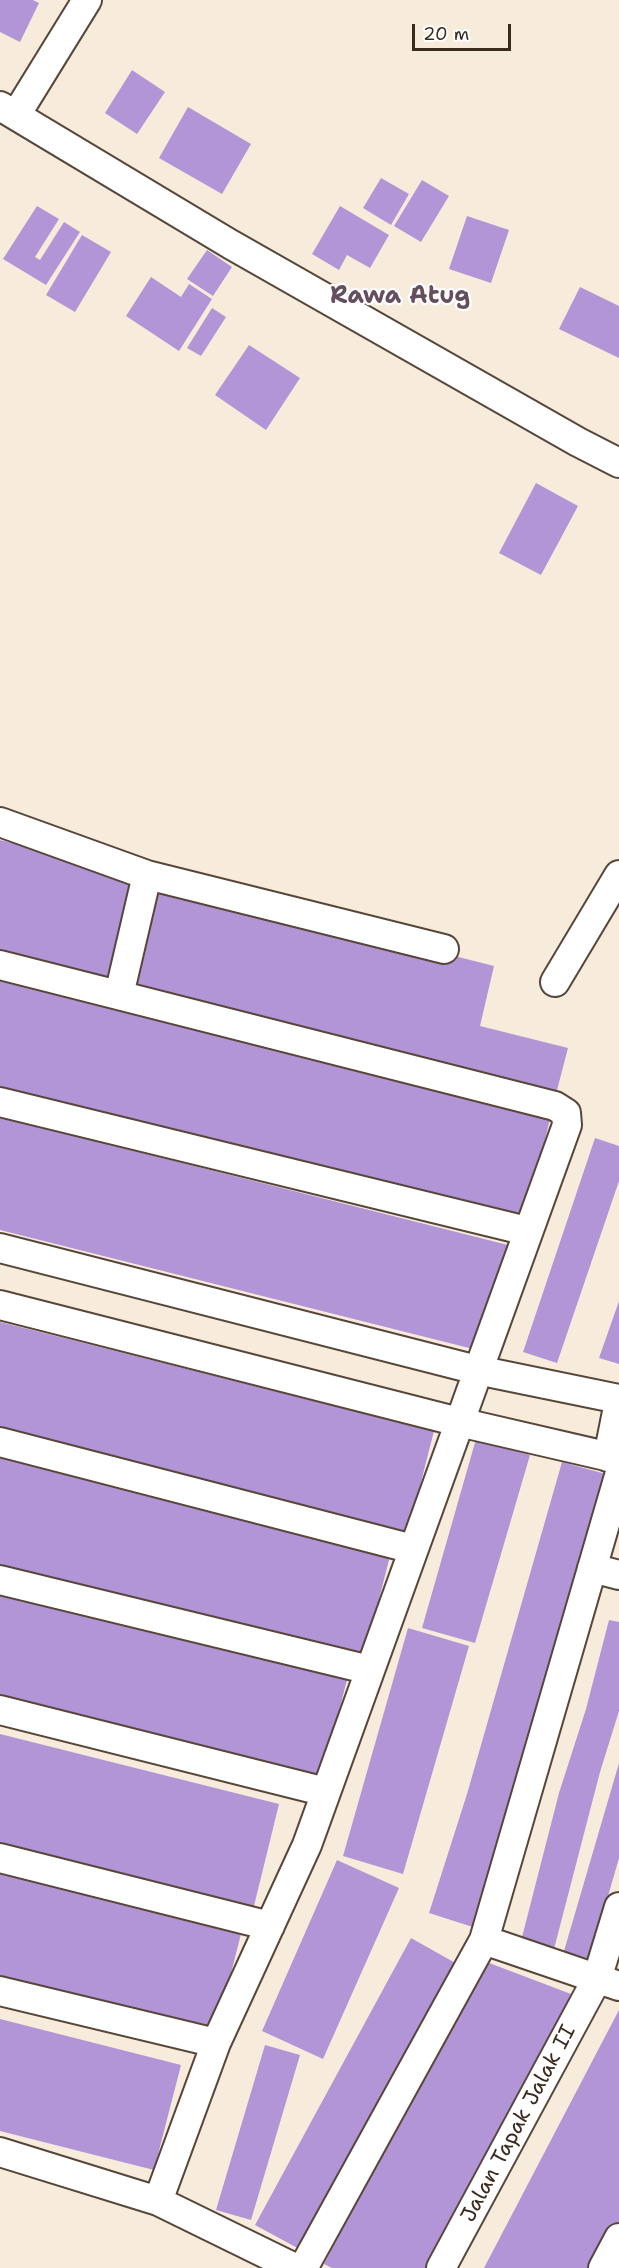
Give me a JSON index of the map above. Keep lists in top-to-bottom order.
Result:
{
  "streets": {
    "street": ["Jalan Tapak Jalak II"]
  },
  "districts": ["Rawa Atug"],
  "scale_bar": "20 m"
}
